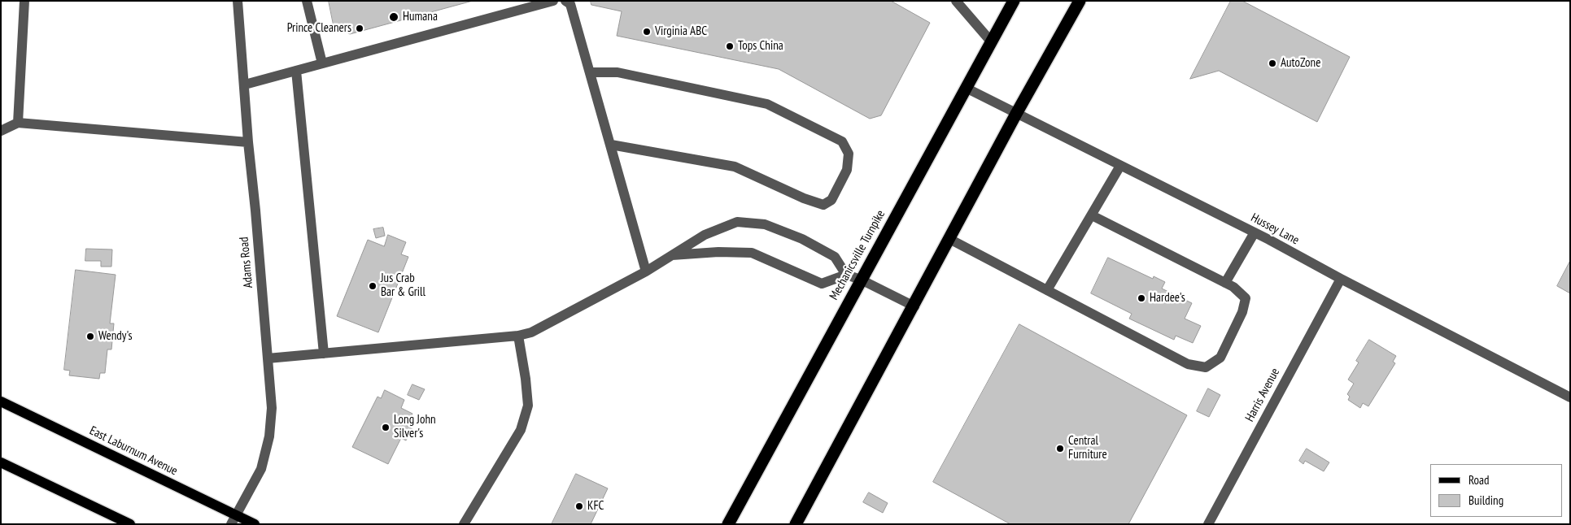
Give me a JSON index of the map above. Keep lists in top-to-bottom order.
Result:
{
  "streets": {
    "highway": ["Mechanicsville Turnpike"],
    "main road": ["East Laburnum Avenue"],
    "street": ["Hussey Lane", "Adams Road", "Harris Avenue"]
  },
  "crossings": [
    ["Hussey Lane", "Mechanicsville Turnpike"],
    ["Hussey Lane", "Harris Avenue"],
    ["Adams Road", "East Laburnum Avenue"]
  ],
  "places": [
    "Humana",
    "Prince Cleaners",
    "Virginia ABC",
    "Tops China",
    "AutoZone",
    "Jus Crab Bar & Grill",
    "Hardee's",
    "Wendy's",
    "Long John Silver's",
    "Central Furniture",
    "KFC"
  ],
  "legend": ["Road", "Building"]
}
